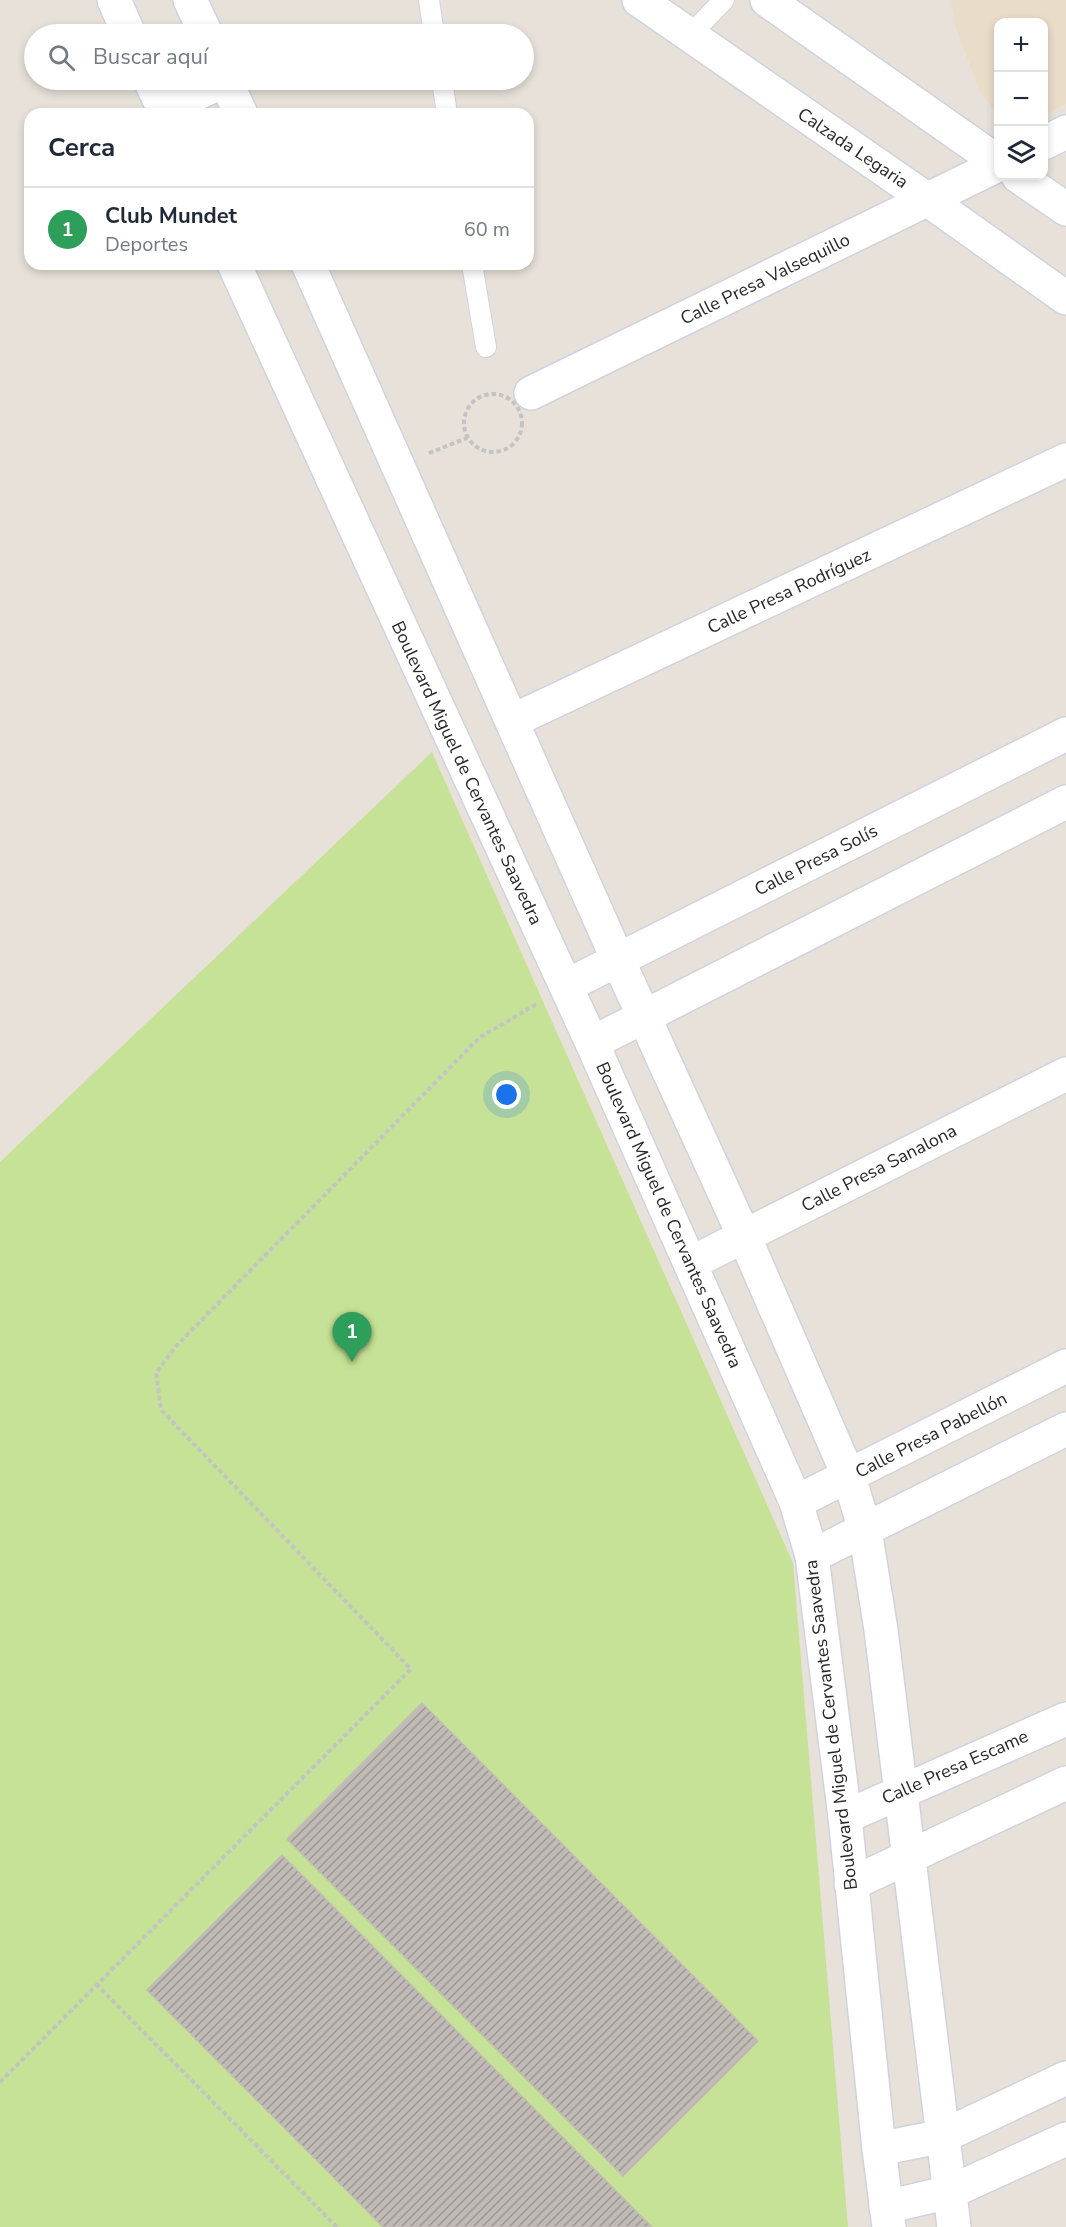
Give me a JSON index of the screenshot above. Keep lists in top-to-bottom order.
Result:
{
  "streets": {
    "main road": [
      "Calzada Legaria",
      "Calle Presa Valsequillo",
      "Calle Presa Rodríguez",
      "Boulevard Miguel de Cervantes Saavedra",
      "Calle Presa Solís",
      "Calle Presa Sanalona",
      "Calle Presa Pabellón",
      "Calle Presa Escame"
    ]
  },
  "crossings": [
    ["Calzada Legaria", "Calle Presa Valsequillo"],
    ["Boulevard Miguel de Cervantes Saavedra", "Calle Presa Solís"],
    ["Boulevard Miguel de Cervantes Saavedra", "Calle Presa Sanalona"],
    ["Boulevard Miguel de Cervantes Saavedra", "Calle Presa Pabellón"],
    ["Boulevard Miguel de Cervantes Saavedra", "Calle Presa Escame"]
  ],
  "page": {
    "map_buttons": ["+", "−"],
    "search": "Buscar aquí",
    "heading": "Cerca",
    "list": [
      {
        "mark": "1",
        "name": "Club Mundet",
        "note": "Deportes",
        "value": "60 m"
      }
    ],
    "pins": "1"
  }
}
